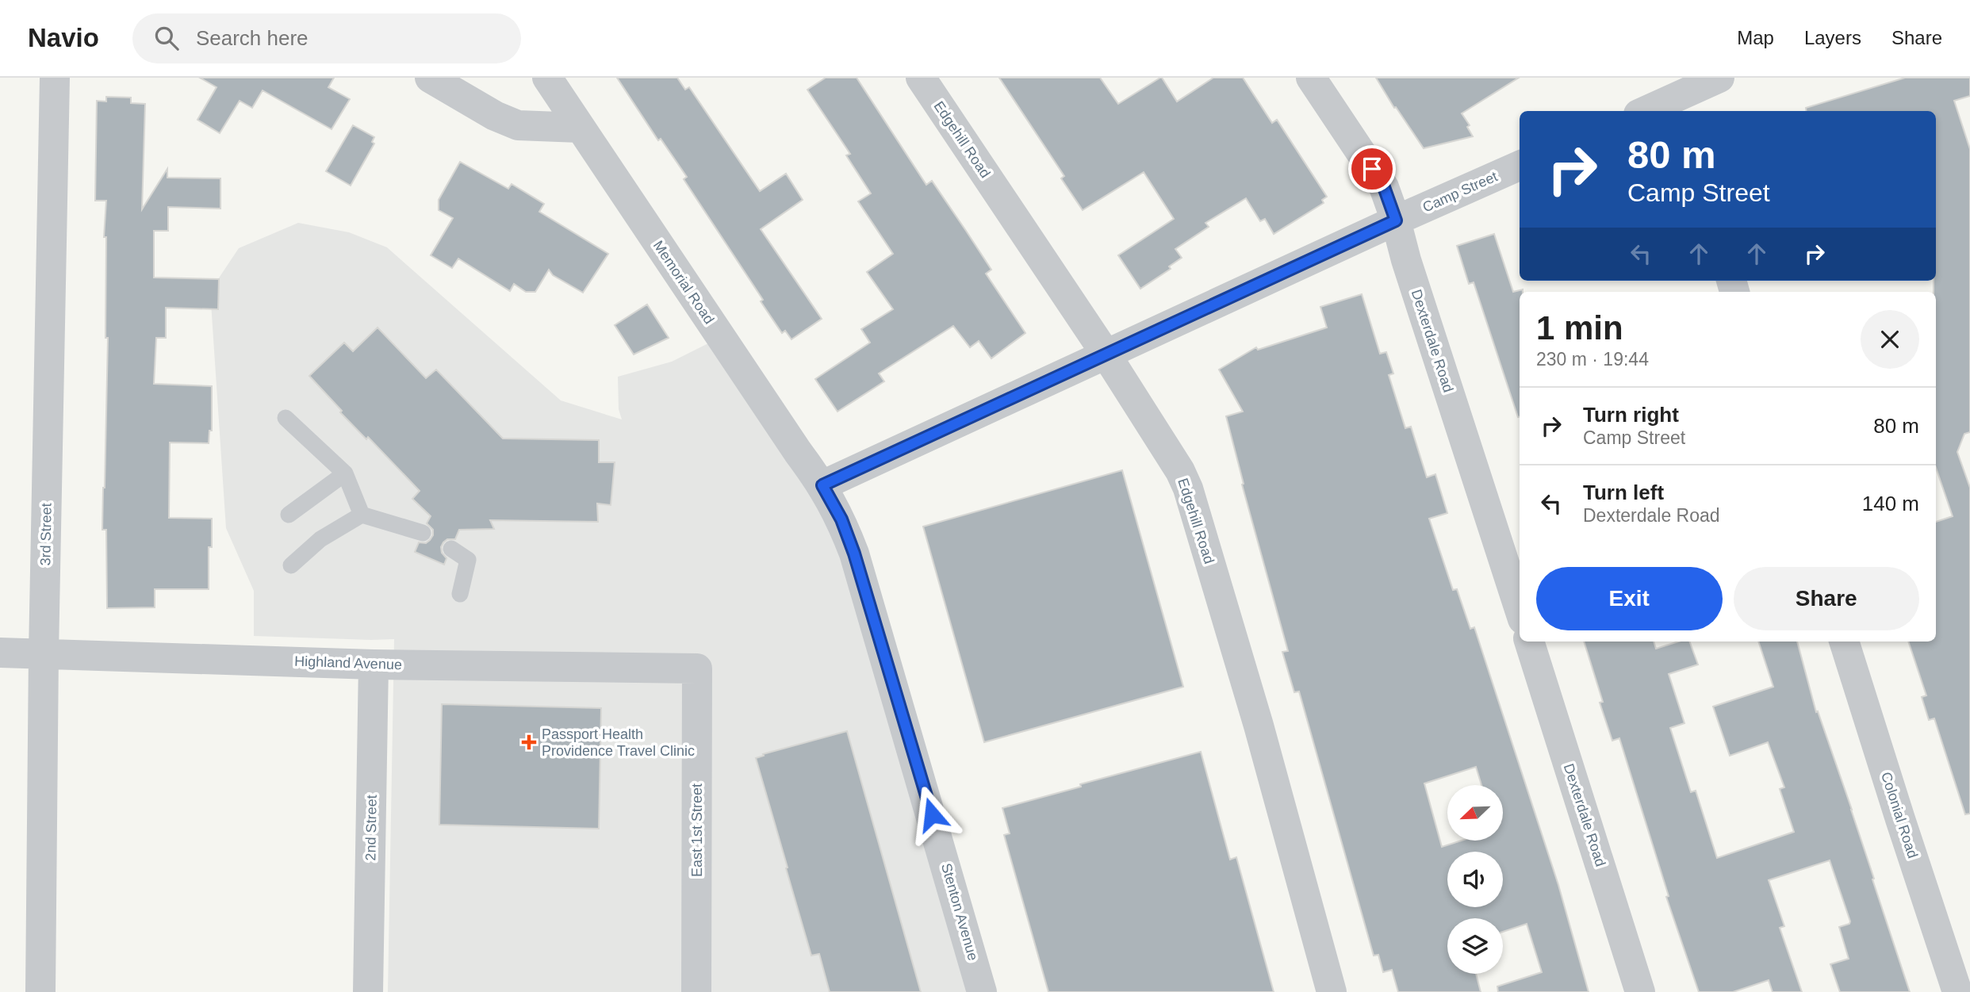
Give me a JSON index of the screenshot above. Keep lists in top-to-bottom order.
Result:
{
  "streets": {
    "street": [
      "Edgehill Road",
      "Camp Street",
      "Memorial Road",
      "Dexterdale Road",
      "3rd Street",
      "Highland Avenue",
      "Colonial Road",
      "2nd Street",
      "East 1st Street",
      "Stenton Avenue"
    ]
  },
  "crossings": [
    ["Edgehill Road", "Camp Street"],
    ["Camp Street", "Memorial Road"],
    ["Camp Street", "Dexterdale Road"],
    ["Camp Street", "Stenton Avenue"],
    ["Memorial Road", "Stenton Avenue"],
    ["3rd Street", "Highland Avenue"],
    ["Highland Avenue", "2nd Street"],
    ["Highland Avenue", "East 1st Street"]
  ],
  "places": {
    "health": ["Passport Health Providence Travel Clinic"]
  },
  "north": "bottom left",
  "page": {
    "header": "Navio",
    "search": "Search here",
    "nav": ["Map", "Layers", "Share"],
    "turn": ["80 m", "Camp Street"],
    "heading": ["1 min", "230 m · 19:44"],
    "list": [
      {
        "name": "Turn right",
        "note": "Camp Street",
        "value": "80 m"
      },
      {
        "name": "Turn left",
        "note": "Dexterdale Road",
        "value": "140 m"
      }
    ],
    "buttons": ["Exit", "Share"]
  }
}
